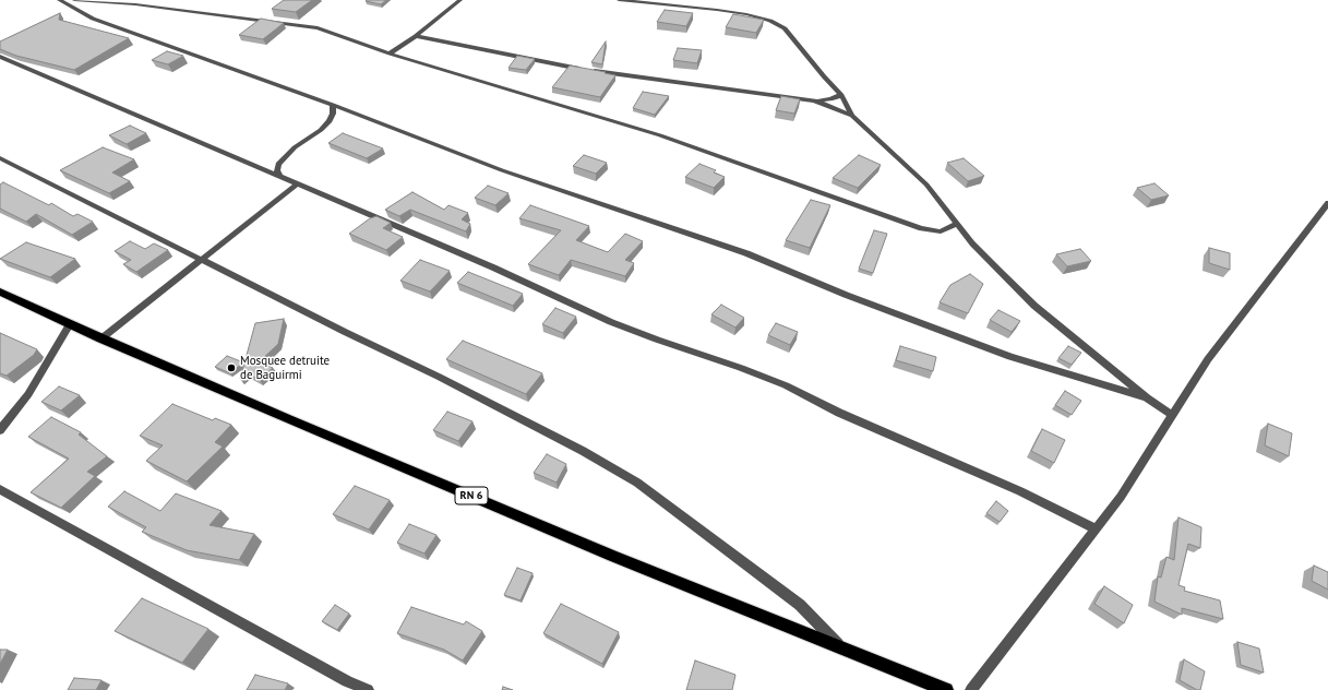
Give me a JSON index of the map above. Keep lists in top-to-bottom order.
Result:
{
  "streets": {
    "main road": ["RN 6"]
  },
  "places": ["Mosquee detruite de Baguirmi"]
}
